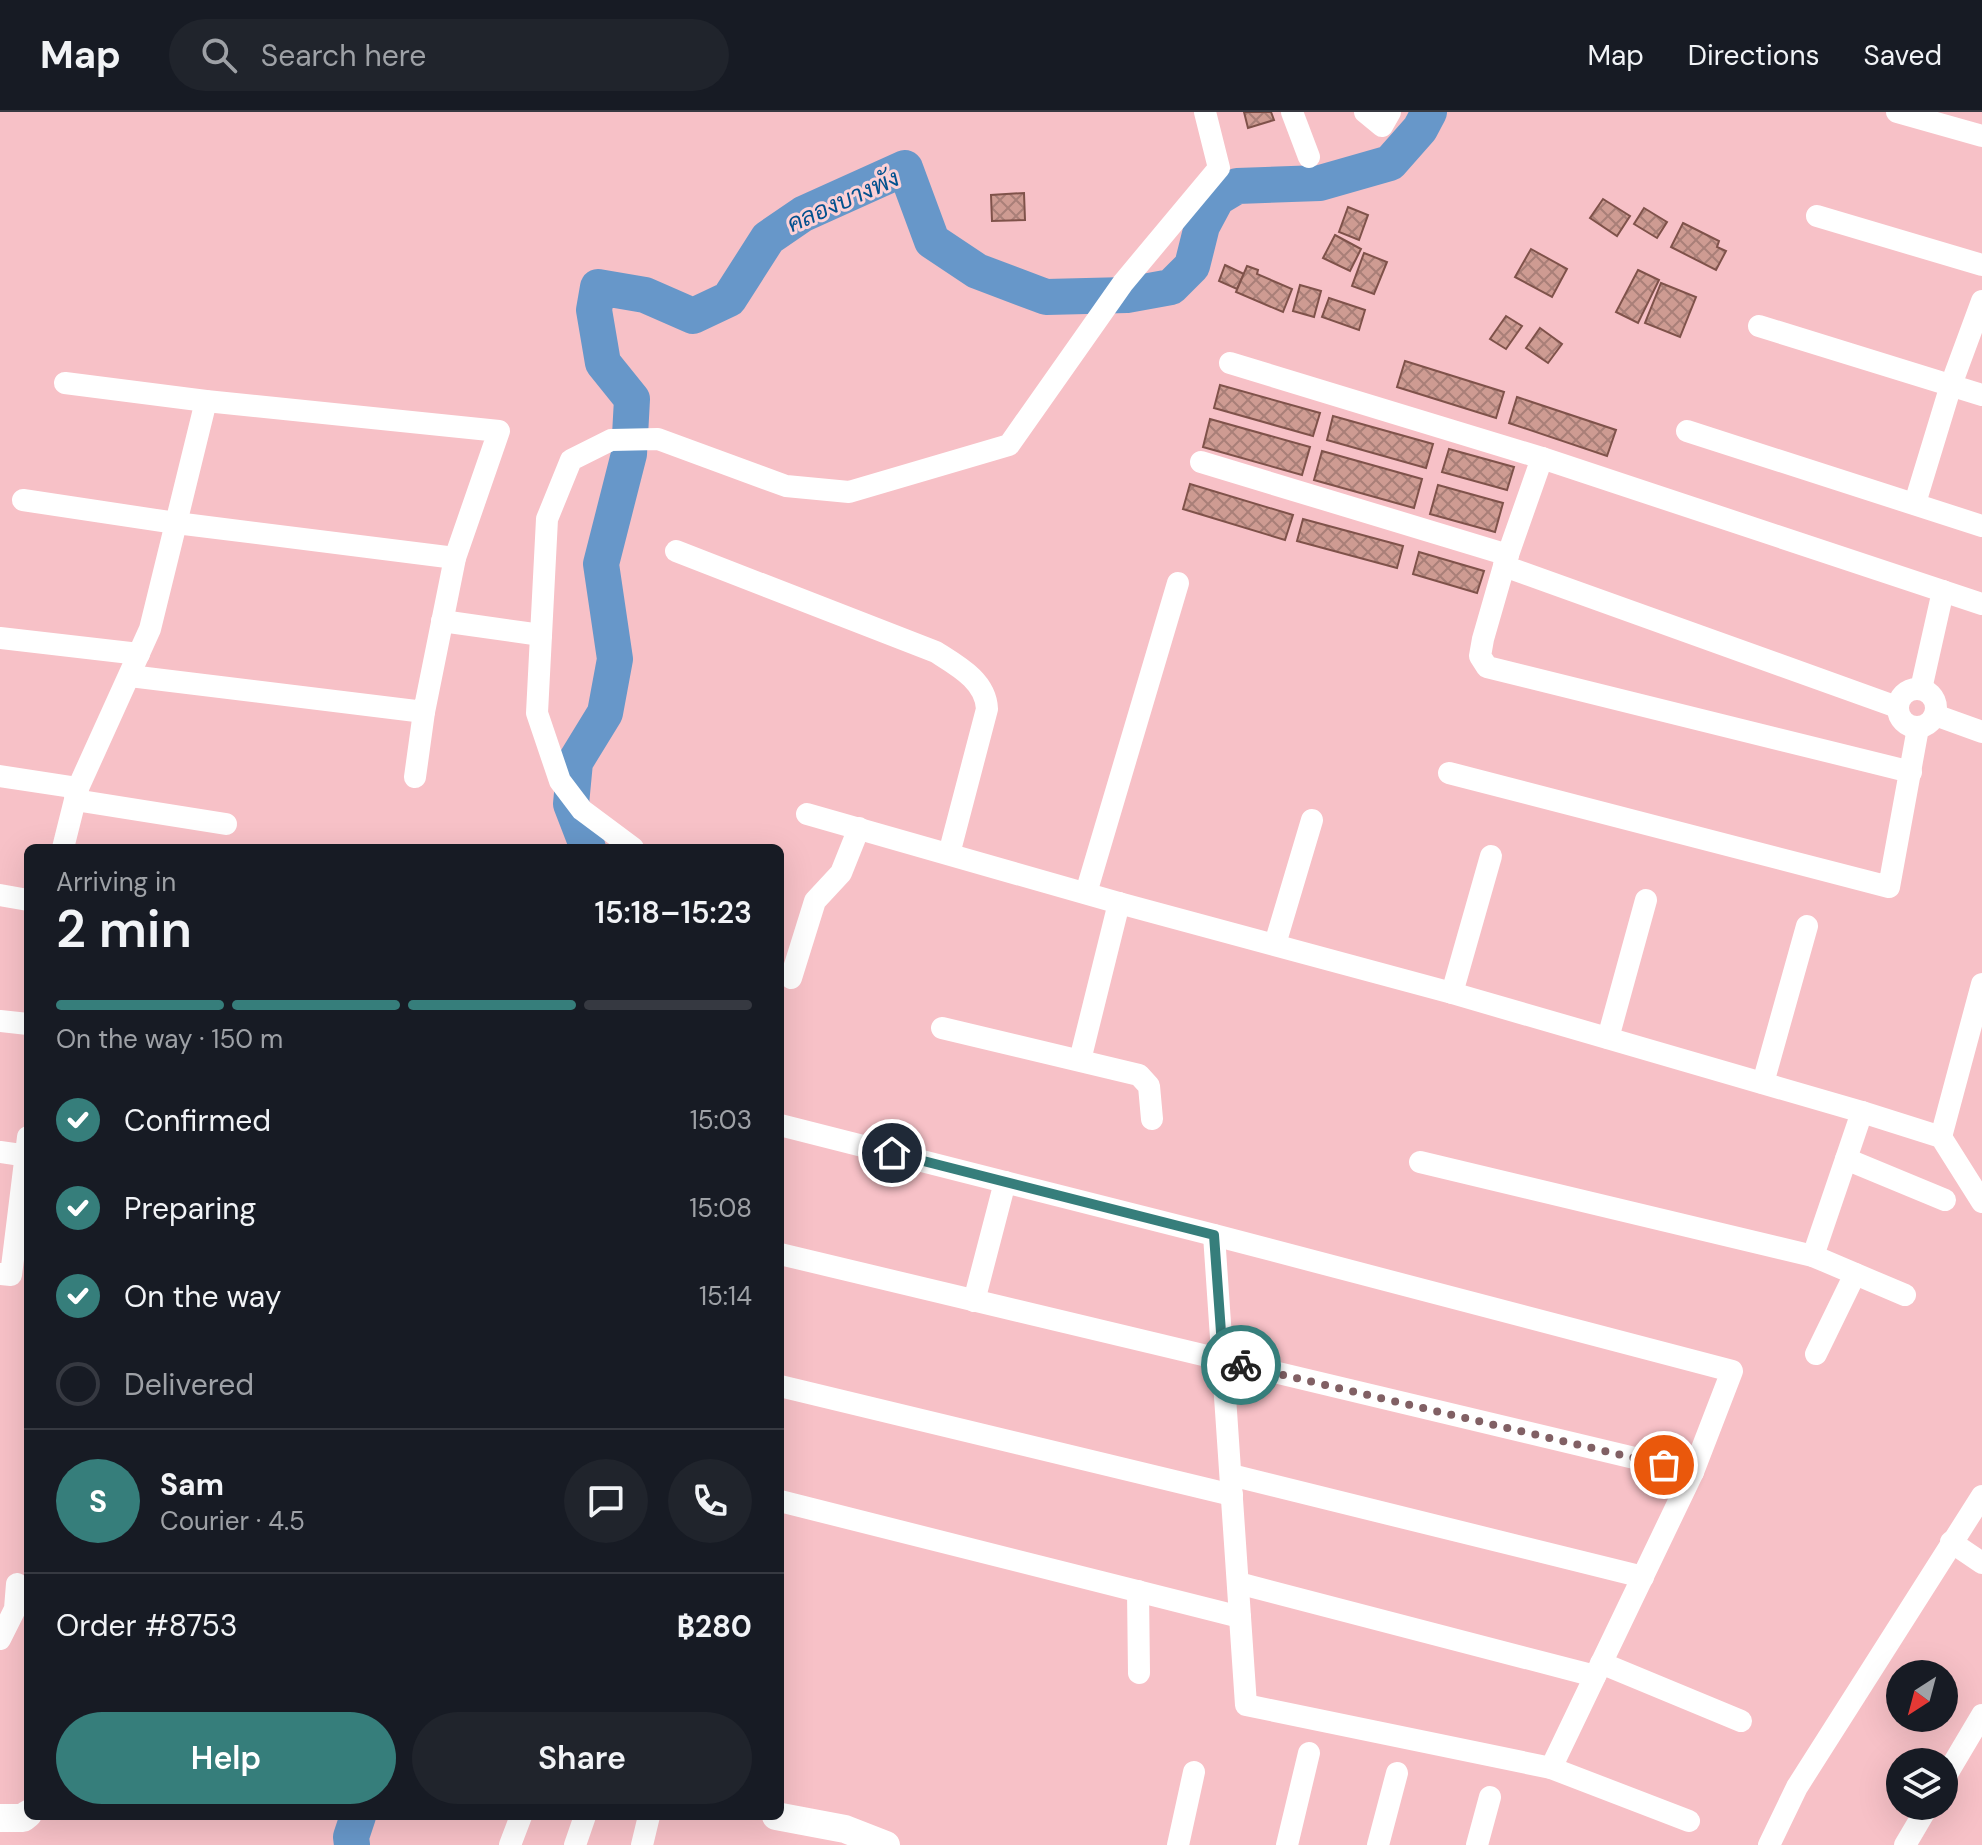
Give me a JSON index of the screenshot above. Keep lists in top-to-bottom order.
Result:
{
  "water": ["คลองบางพัง"],
  "north": "bottom left",
  "page": {
    "header": "Map",
    "search": "Search here",
    "nav": ["Map", "Directions", "Saved"],
    "heading": ["2 min", "Arriving in", "15:18–15:23"],
    "panel": [
      "Sam",
      "Courier · 4.5",
      "Order #8753",
      "฿280"
    ],
    "bar": "On the way · 150 m",
    "list": [
      ["Confirmed", "15:03"],
      ["Preparing", "15:08"],
      ["On the way", "15:14"],
      "Delivered"
    ],
    "round": "S",
    "buttons": ["Help", "Share"]
  }
}
